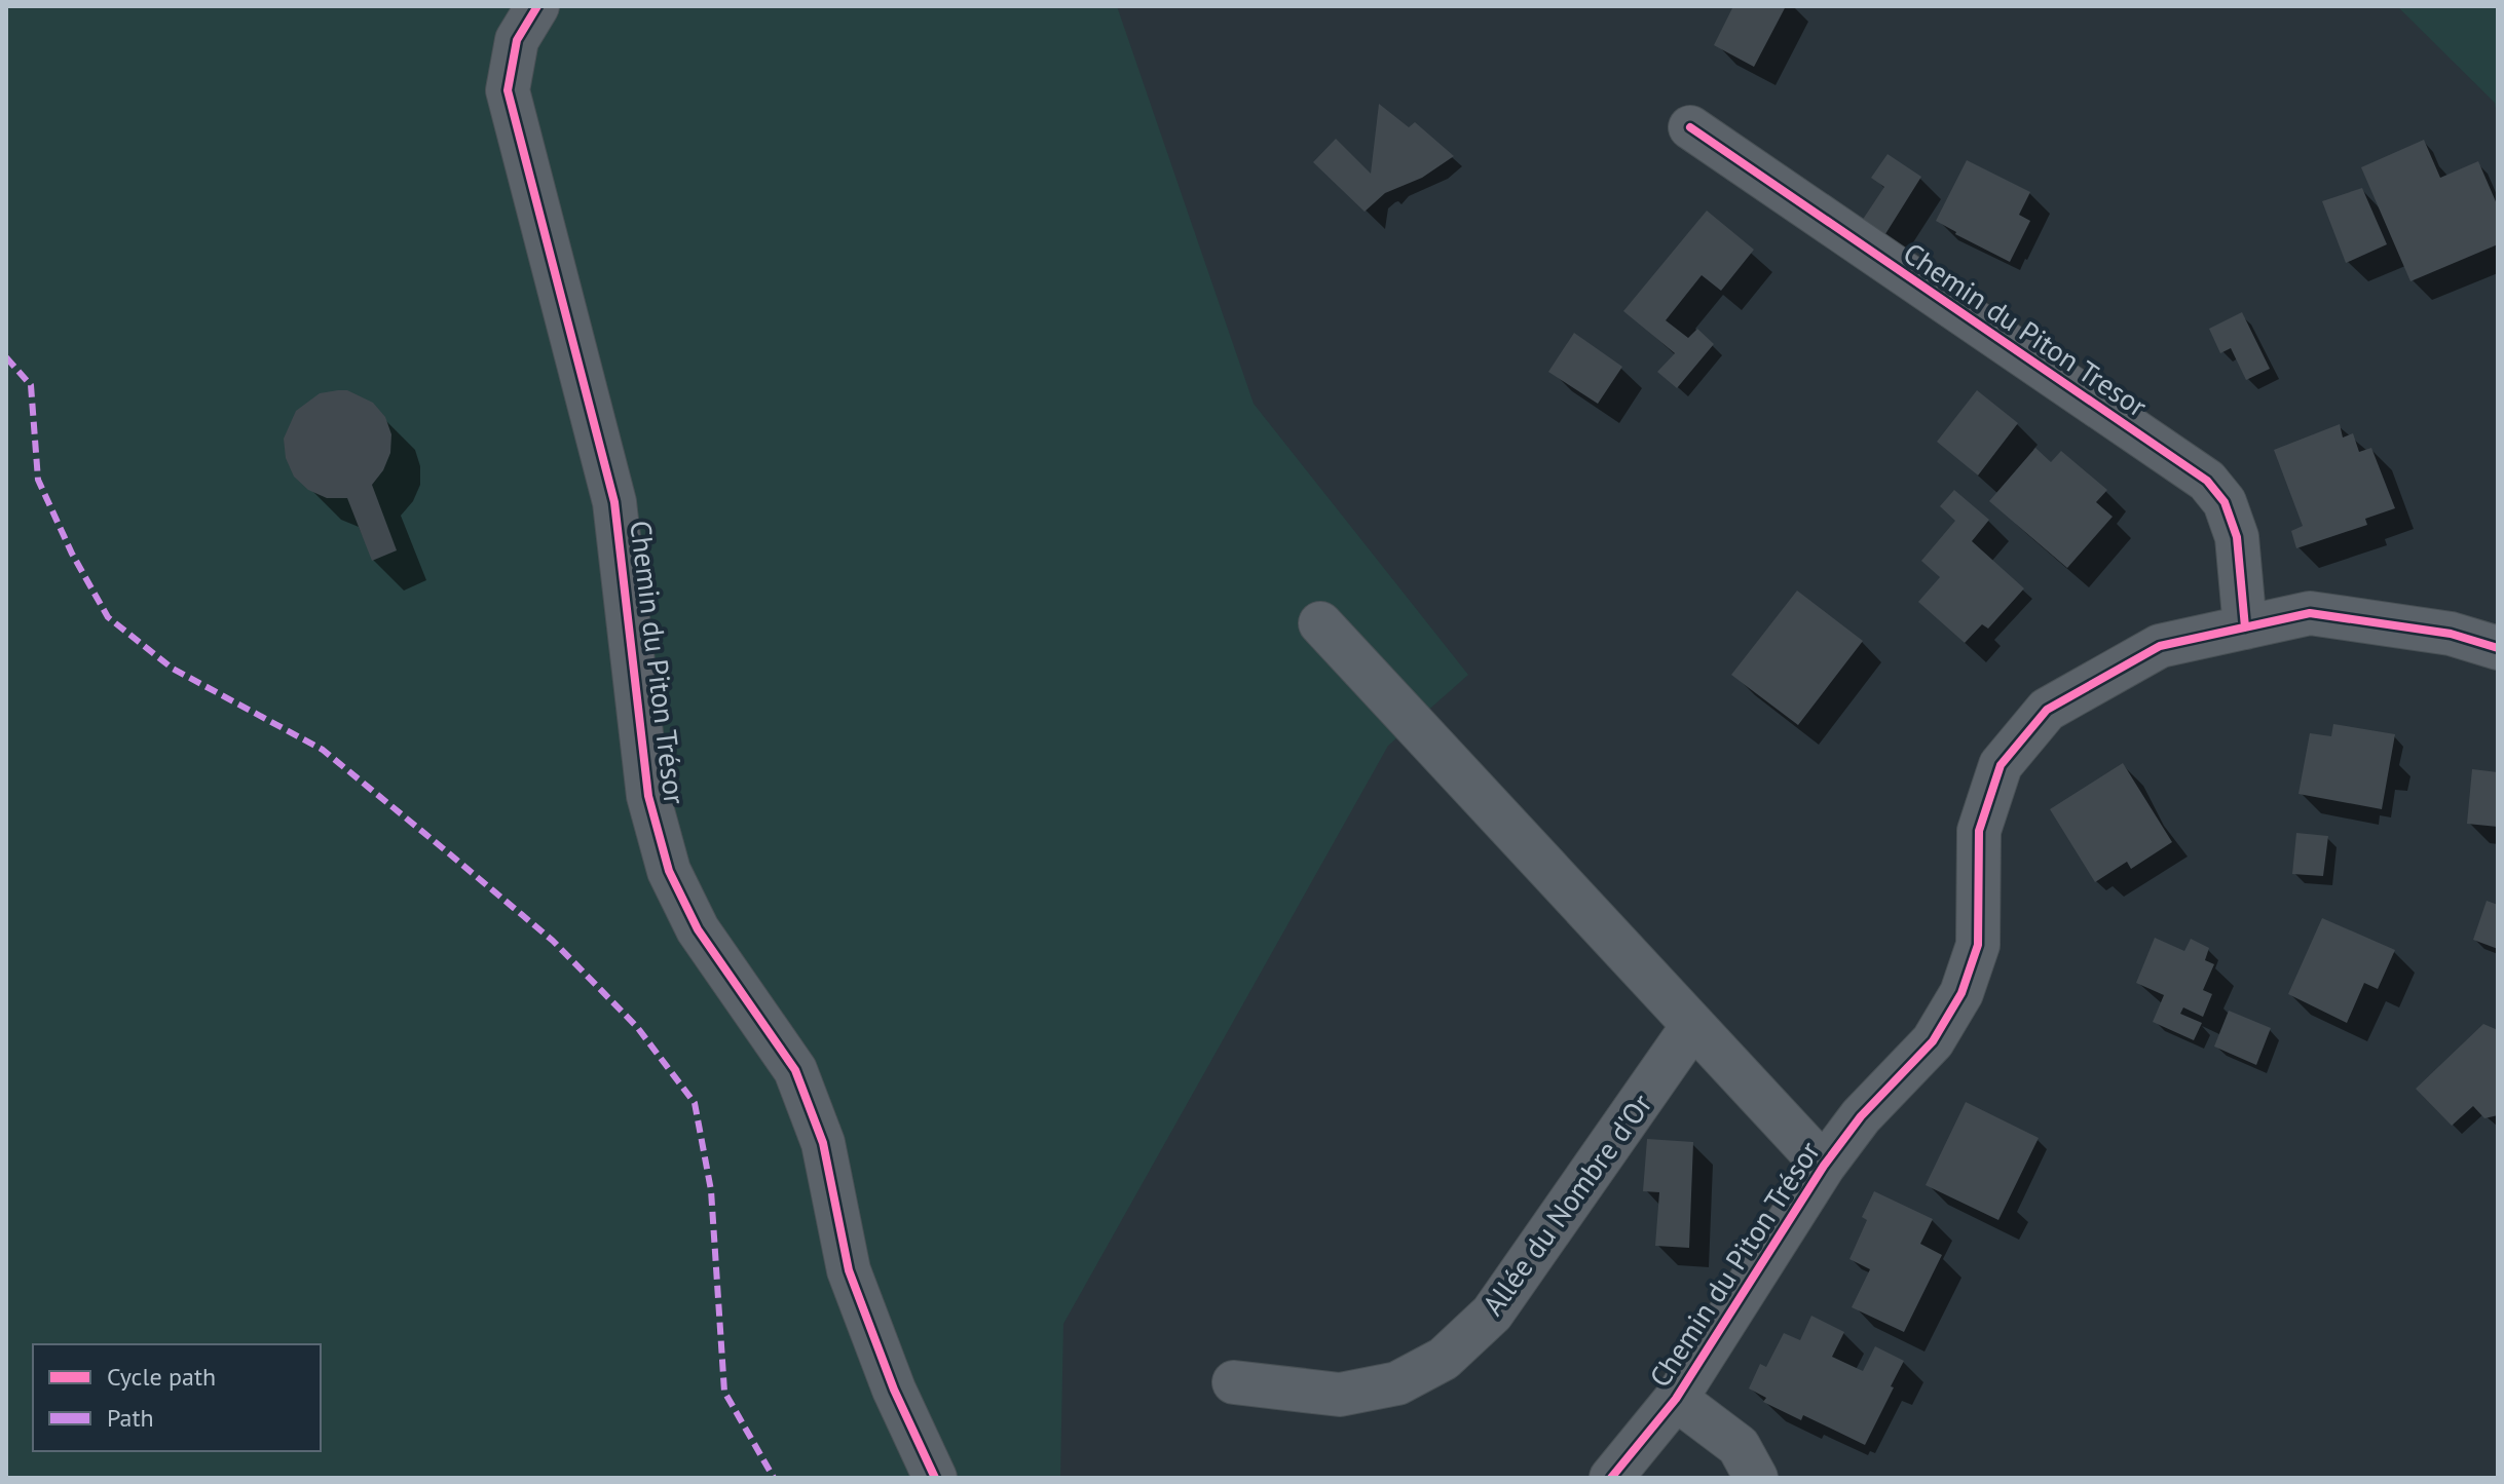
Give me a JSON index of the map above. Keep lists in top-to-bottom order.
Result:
{
  "streets": {
    "street": ["Chemin du Piton Tresor", "Chemin du Piton Trésor", "Allée du Nombre d'Or"]
  },
  "crossings": [
    ["Chemin du Piton Tresor", "Chemin du Piton Trésor"]
  ],
  "legend": ["Cycle path", "Path"]
}
